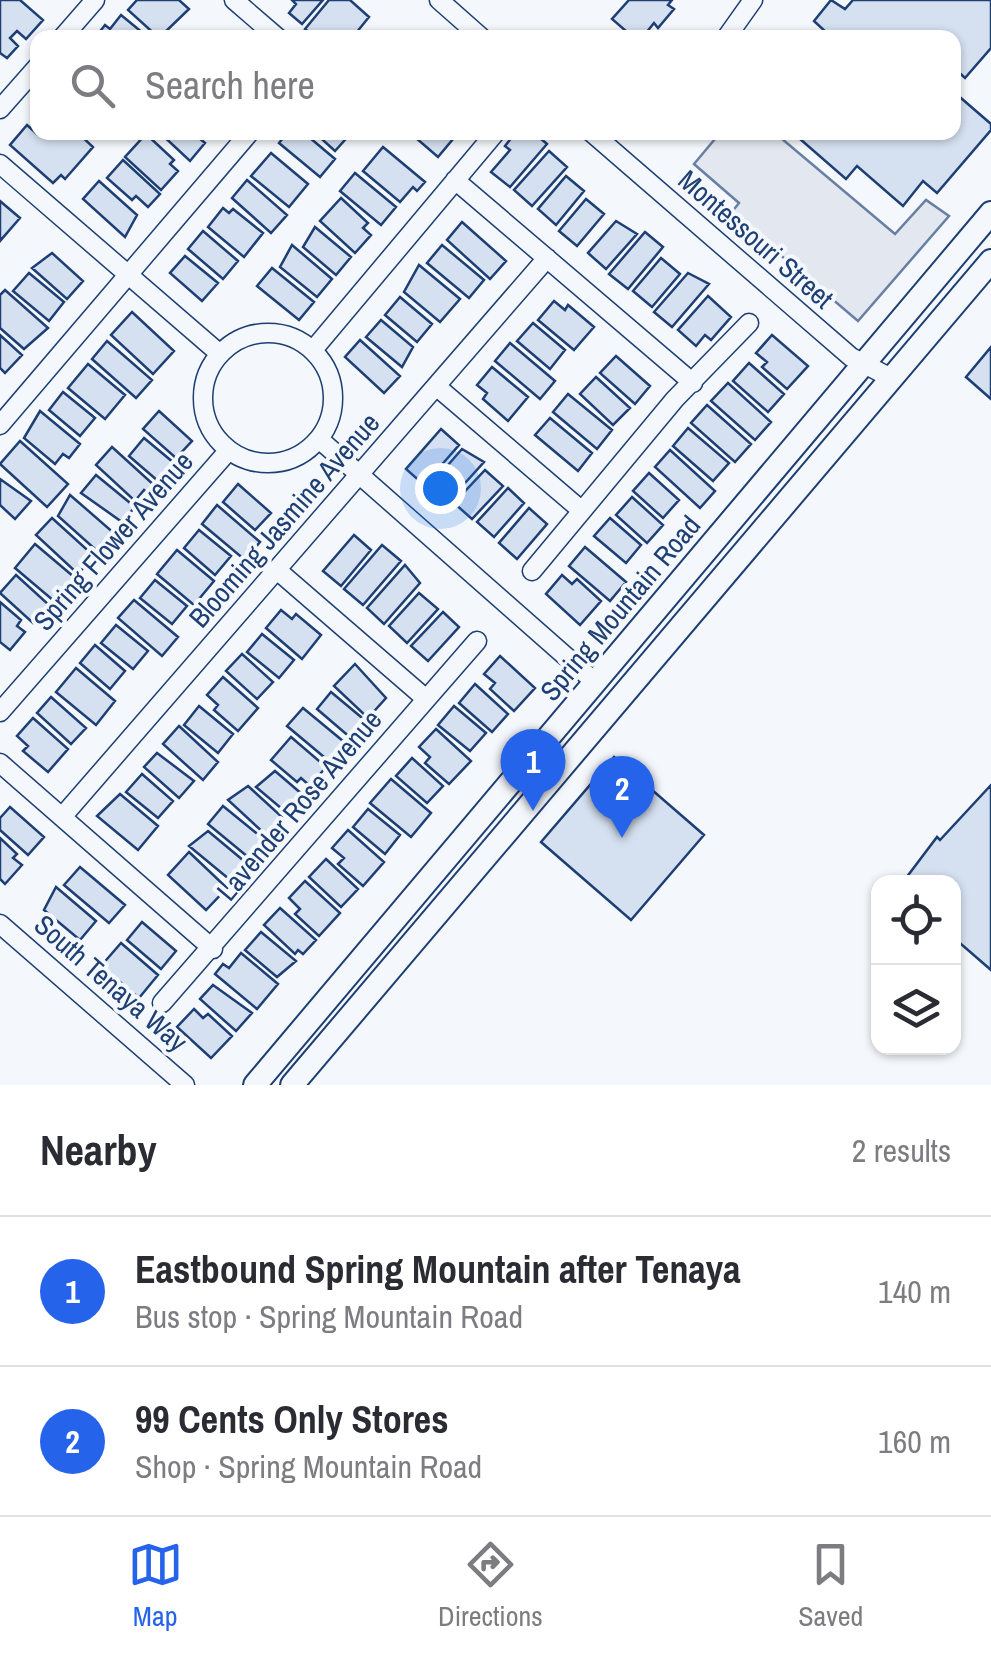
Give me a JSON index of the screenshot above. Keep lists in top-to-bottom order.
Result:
{
  "streets": {
    "main road": ["Spring Mountain Road"],
    "street": [
      "Montessouri Street",
      "Blooming Jasmine Avenue",
      "Spring Flower Avenue",
      "Lavender Rose Avenue",
      "South Tenaya Way"
    ]
  },
  "crossings": [
    ["Montessouri Street", "Spring Mountain Road"]
  ],
  "page": {
    "search": "Search here",
    "pins": ["1", "2"],
    "heading": ["Nearby", "2 results"],
    "list": [
      {
        "mark": "1",
        "name": "Eastbound Spring Mountain after Tenaya",
        "note": "Bus stop · Spring Mountain Road",
        "value": "140 m"
      },
      {
        "mark": "2",
        "name": "99 Cents Only Stores",
        "note": "Shop · Spring Mountain Road",
        "value": "160 m"
      }
    ],
    "nav": ["Map", "Directions", "Saved"]
  }
}
